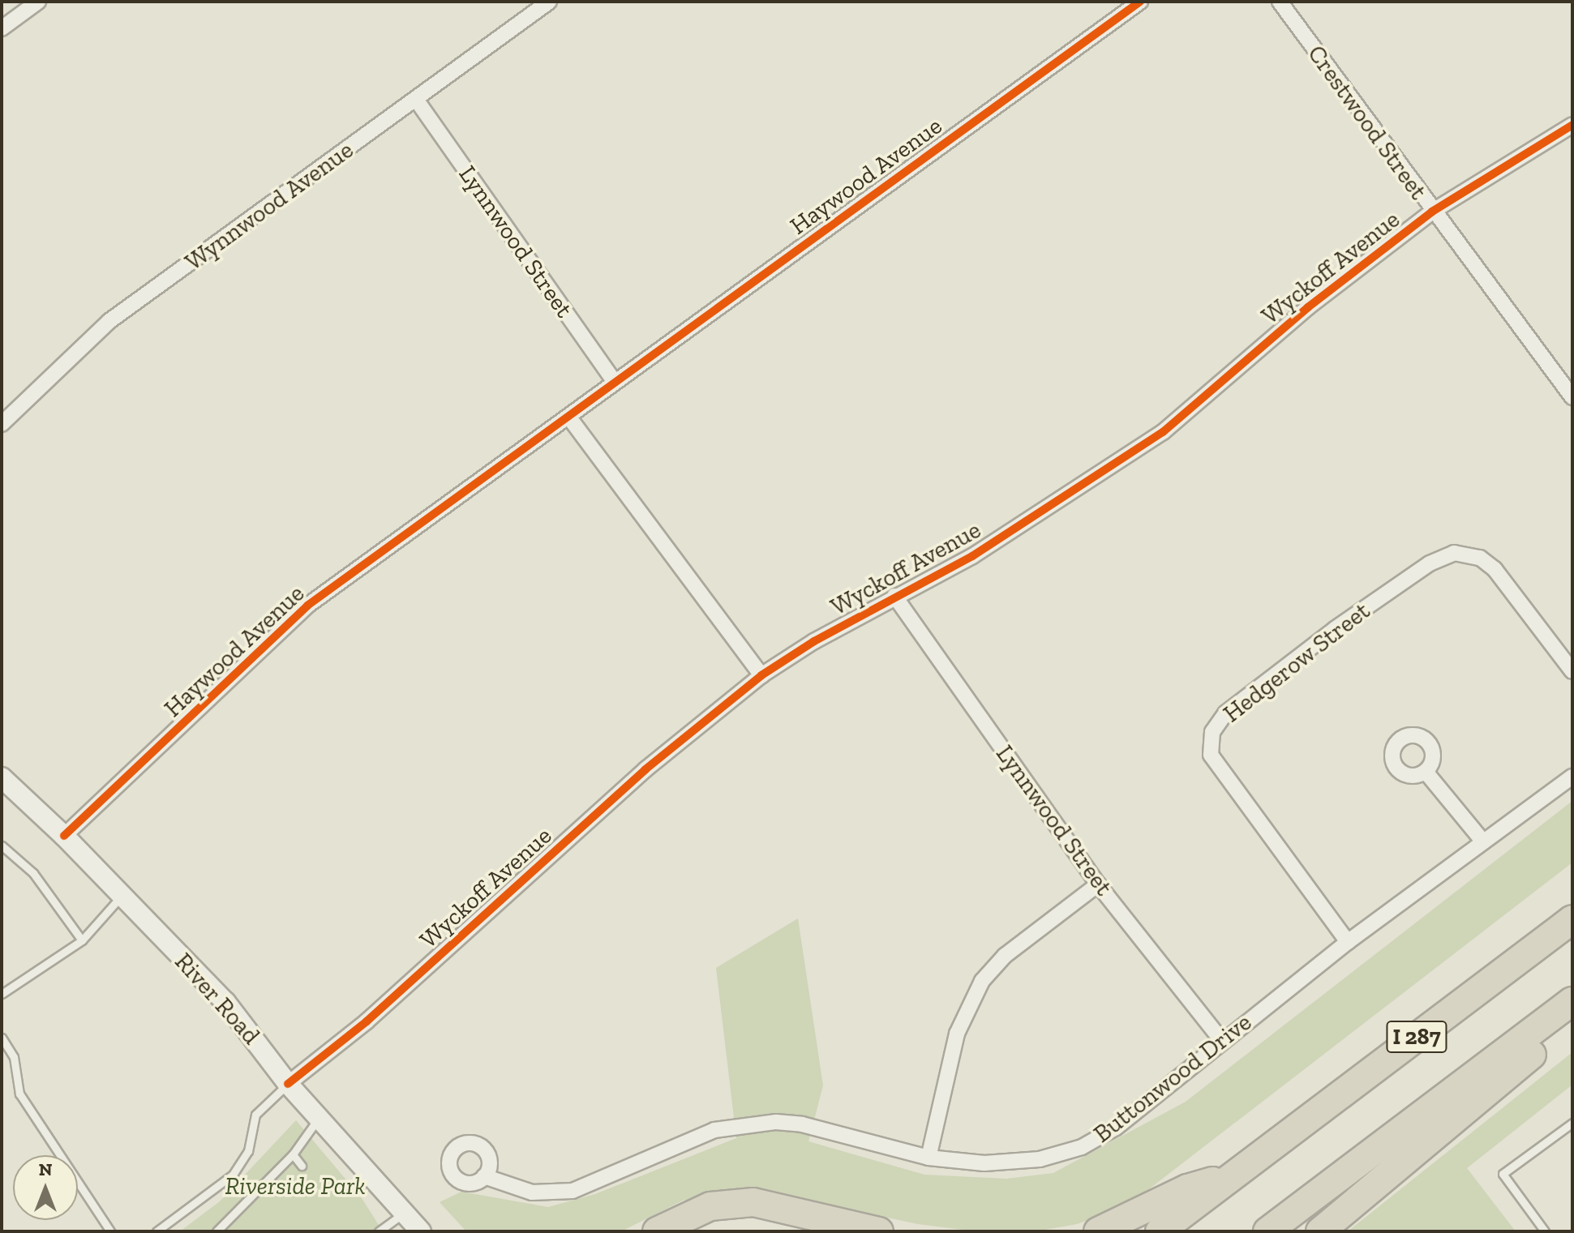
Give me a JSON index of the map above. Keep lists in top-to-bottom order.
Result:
{
  "streets": {
    "highway": ["I 287"],
    "street": [
      "Crestwood Street",
      "Haywood Avenue",
      "Wynnwood Avenue",
      "Lynnwood Street",
      "Wyckoff Avenue",
      "Hedgerow Street",
      "River Road",
      "Buttonwood Drive"
    ]
  },
  "crossings": [
    ["Crestwood Street", "Wyckoff Avenue"],
    ["Haywood Avenue", "Lynnwood Street"],
    ["Haywood Avenue", "River Road"],
    ["Wynnwood Avenue", "Lynnwood Street"],
    ["Lynnwood Street", "Wyckoff Avenue"],
    ["Lynnwood Street", "Buttonwood Drive"],
    ["Wyckoff Avenue", "River Road"],
    ["Hedgerow Street", "Buttonwood Drive"]
  ],
  "parks": ["Riverside Park"],
  "north": "top"
}
